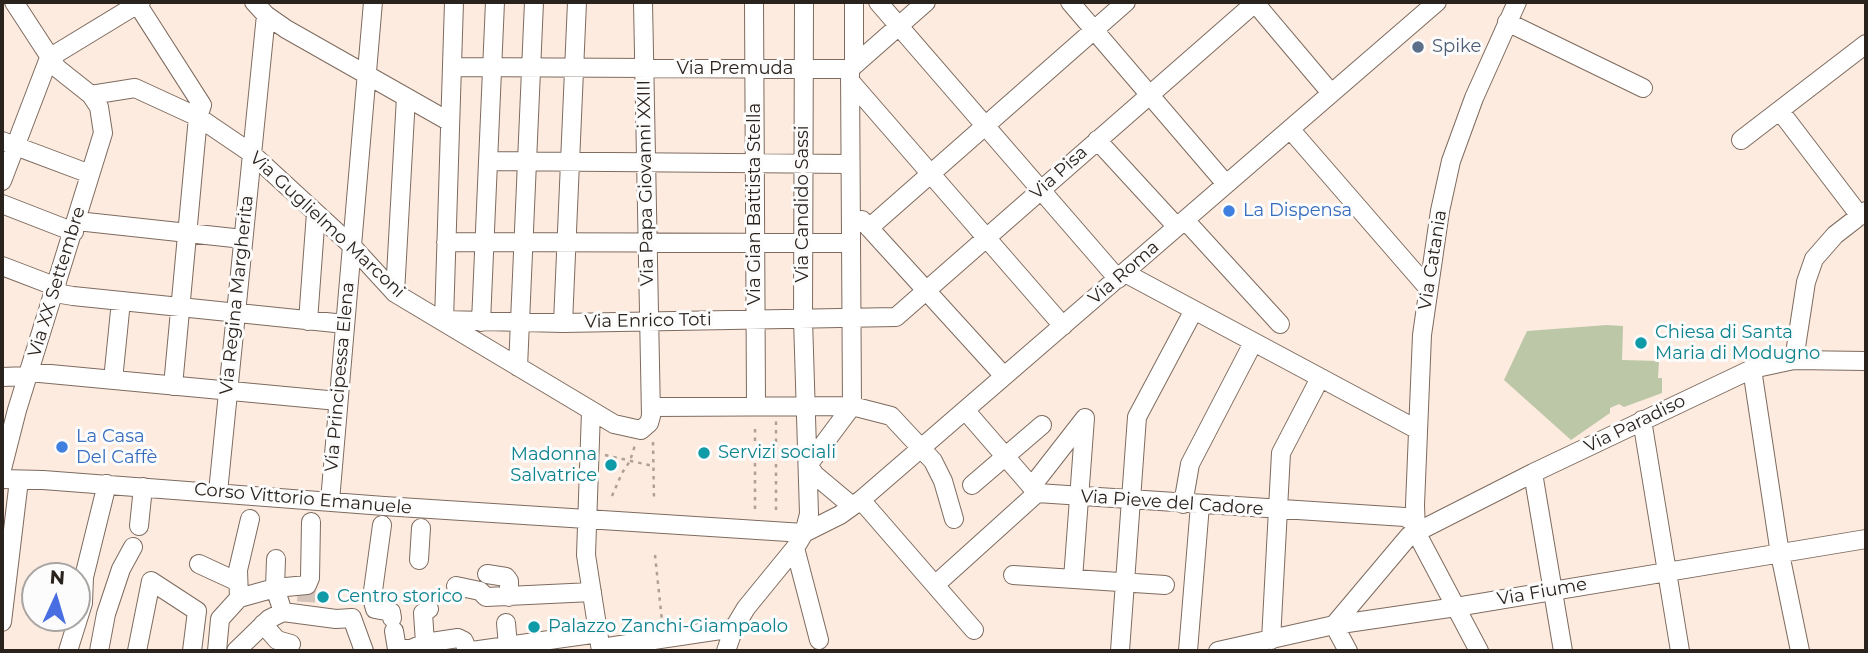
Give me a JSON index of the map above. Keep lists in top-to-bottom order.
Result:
{
  "streets": {
    "street": [
      "Via Premuda",
      "Via Pisa",
      "Via Papa Giovanni XXIII",
      "Via Gian Battista Stella",
      "Via Candido Sassi",
      "Via Guglielmo Marconi",
      "Via Catania",
      "Via Roma",
      "Via XX Settembre",
      "Via Regina Margherita",
      "Via Enrico Toti",
      "Via Principessa Elena",
      "Via Paradiso",
      "Corso Vittorio Emanuele",
      "Via Pieve del Cadore",
      "Via Fiume"
    ]
  },
  "crossings": [
    ["Via Premuda", "Via Papa Giovanni XXIII"],
    ["Via Premuda", "Via Gian Battista Stella"],
    ["Via Premuda", "Via Candido Sassi"],
    ["Via Pisa", "Via Enrico Toti"],
    ["Via Papa Giovanni XXIII", "Via Guglielmo Marconi"],
    ["Via Papa Giovanni XXIII", "Via Enrico Toti"],
    ["Via Gian Battista Stella", "Via Enrico Toti"],
    ["Via Candido Sassi", "Via Roma"],
    ["Via Candido Sassi", "Via Enrico Toti"],
    ["Via Candido Sassi", "Corso Vittorio Emanuele"],
    ["Via Guglielmo Marconi", "Via XX Settembre"],
    ["Via Guglielmo Marconi", "Via Regina Margherita"],
    ["Via Guglielmo Marconi", "Via Enrico Toti"],
    ["Via Guglielmo Marconi", "Via Principessa Elena"],
    ["Via Catania", "Via Paradiso"],
    ["Via Catania", "Via Pieve del Cadore"],
    ["Via Roma", "Corso Vittorio Emanuele"],
    ["Via Regina Margherita", "Corso Vittorio Emanuele"],
    ["Via Principessa Elena", "Corso Vittorio Emanuele"],
    ["Via Paradiso", "Via Pieve del Cadore"],
    ["Via Paradiso", "Via Fiume"]
  ],
  "places": [
    "Spike",
    "La Dispensa",
    "Chiesa di Santa Maria di Modugno",
    "La Casa Del Caffè",
    "Servizi sociali",
    "Madonna Salvatrice",
    "Centro storico",
    "Palazzo Zanchi-Giampaolo"
  ],
  "north": "top"
}
